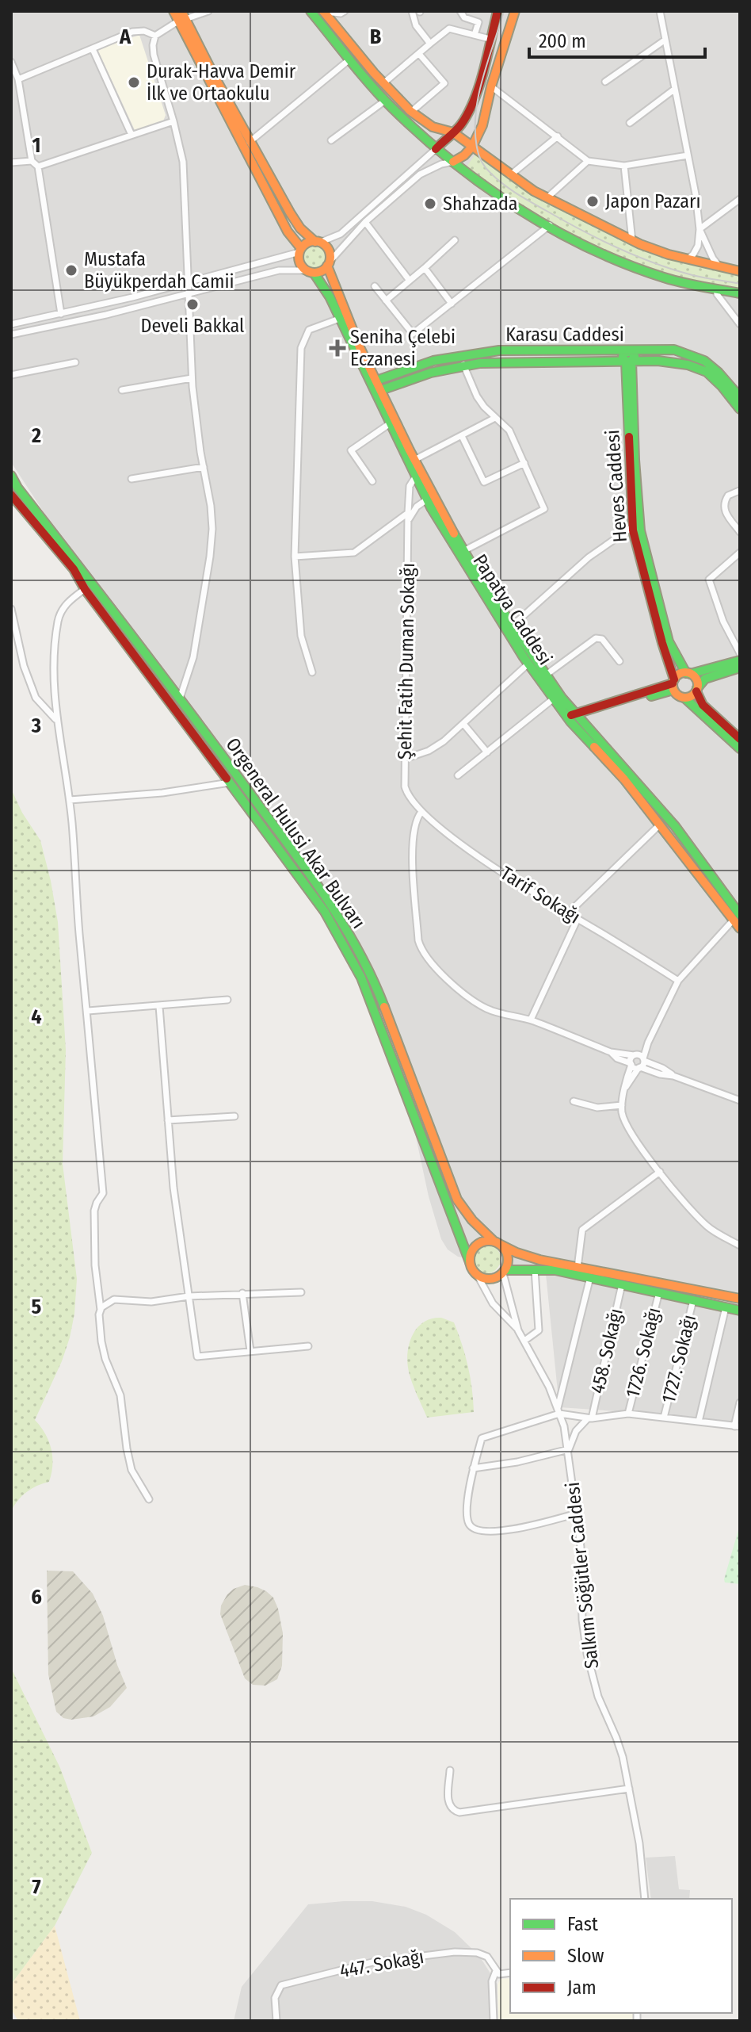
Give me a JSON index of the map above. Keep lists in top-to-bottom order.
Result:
{
  "streets": {
    "street": [
      "Karasu Caddesi",
      "Heves Caddesi",
      "Papatya Caddesi",
      "Şehit Fatih Duman Sokağı",
      "Orgeneral Hulusi Akar Bulvarı",
      "Tarif Sokağı",
      "458. Sokağı",
      "1726. Sokağı",
      "1727. Sokağı",
      "Salkım Söğütler Caddesi",
      "447. Sokağı"
    ]
  },
  "crossings": [
    ["Karasu Caddesi", "Heves Caddesi"],
    ["Karasu Caddesi", "Papatya Caddesi"],
    ["Papatya Caddesi", "Şehit Fatih Duman Sokağı"],
    ["Şehit Fatih Duman Sokağı", "Tarif Sokağı"],
    ["Orgeneral Hulusi Akar Bulvarı", "Salkım Söğütler Caddesi"]
  ],
  "places": {
    "other": [
      "Durak-Havva Demir İlk ve Ortaokulu",
      "Japon Pazarı",
      "Shahzada",
      "Mustafa Büyükperdah Camii",
      "Develi Bakkal"
    ],
    "health": ["Seniha Çelebi Eczanesi"]
  },
  "legend": ["Fast", "Slow", "Jam"],
  "scale_bar": "200 m",
  "grid": {
    "columns": ["A", "B"],
    "rows": [
      "1",
      "2",
      "3",
      "4",
      "5",
      "6",
      "7"
    ]
  }
}
